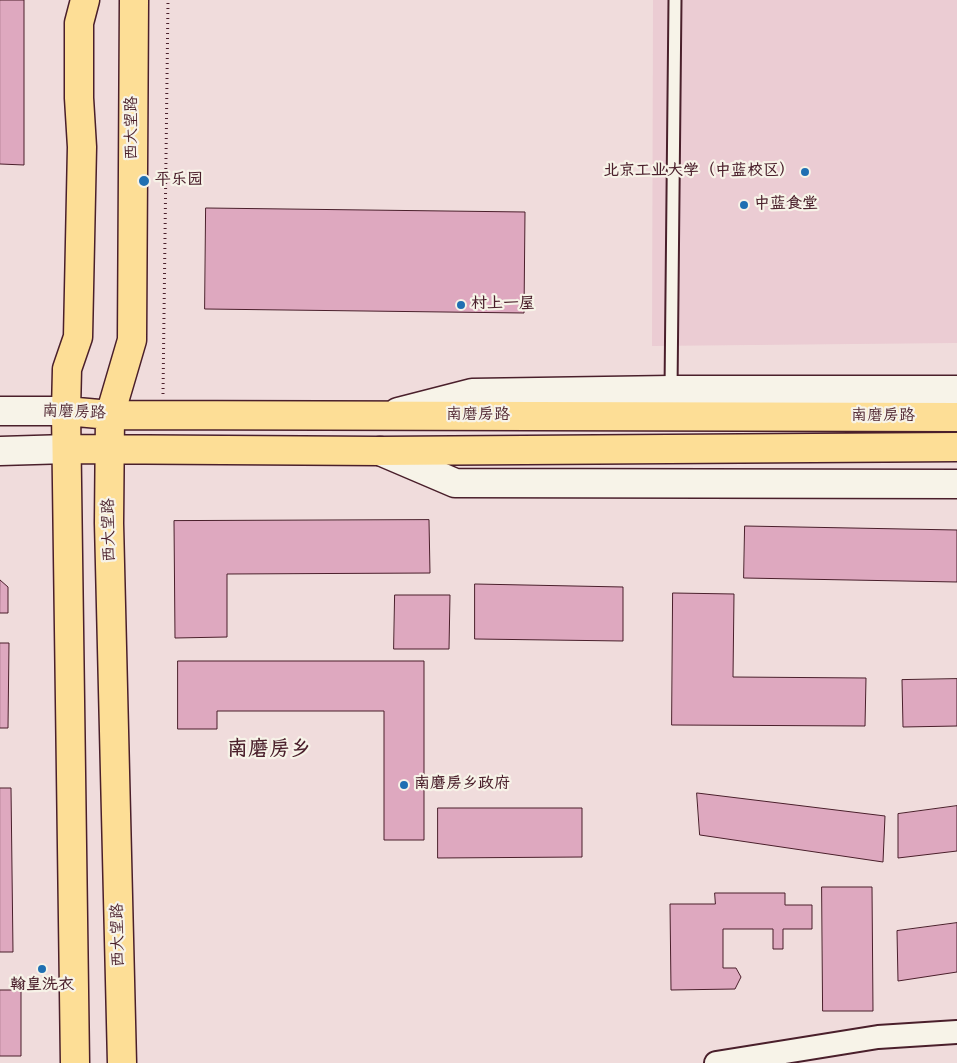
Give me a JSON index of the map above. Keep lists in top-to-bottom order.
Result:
{
  "streets": {
    "main road": ["西大望路", "南磨房路"]
  },
  "crossings": [
    ["西大望路", "南磨房路"]
  ],
  "districts": ["南磨房乡"],
  "places": [
    "北京工业大学（中蓝校区）",
    "平乐园",
    "中蓝食堂",
    "村上一屋",
    "南磨房乡政府",
    "翰皇洗衣"
  ]
}
